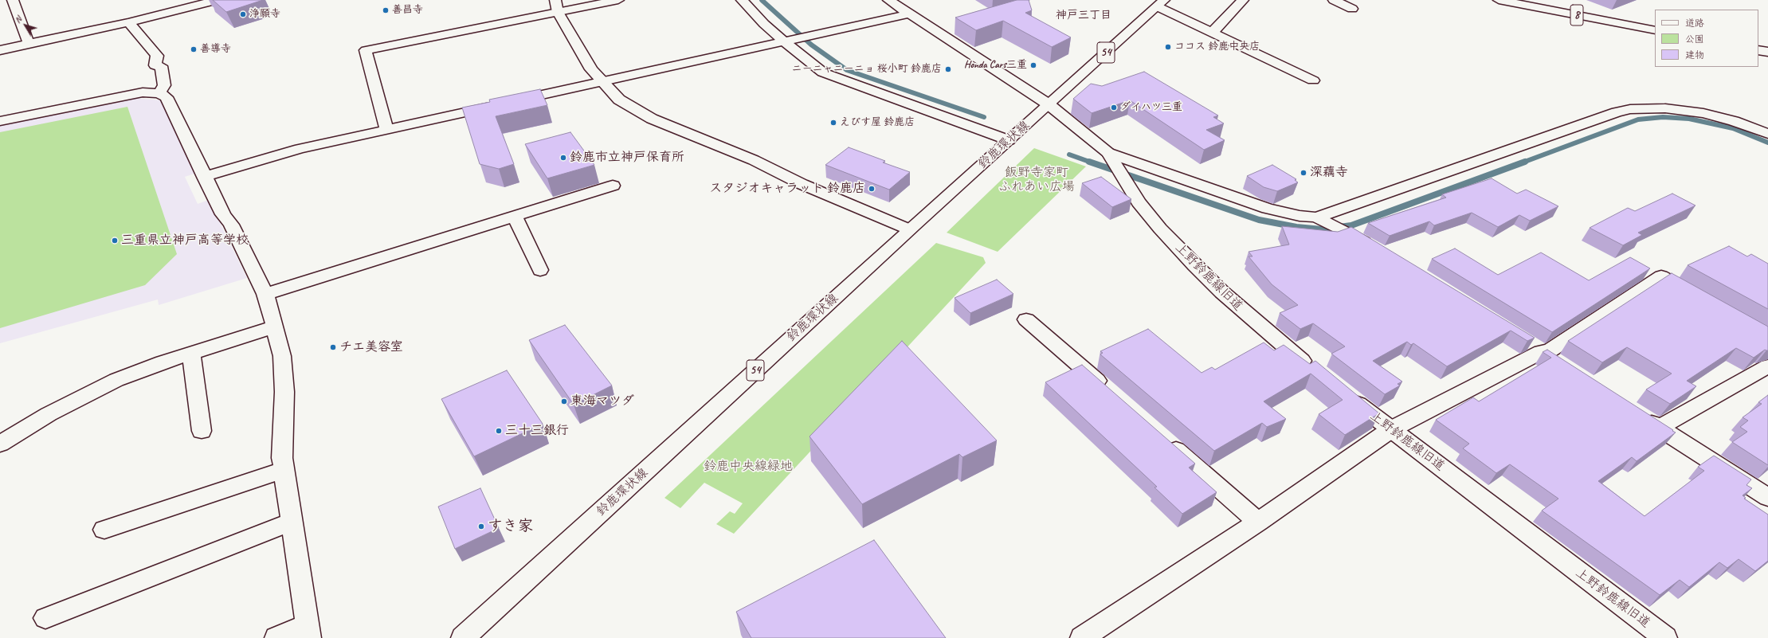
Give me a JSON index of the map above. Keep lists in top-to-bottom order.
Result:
{
  "streets": {
    "street": [
      "8",
      "54",
      "鈴鹿環状線",
      "上野鈴鹿線旧道"
    ]
  },
  "crossings": [
    ["鈴鹿環状線", "上野鈴鹿線旧道"]
  ],
  "districts": ["神戸三丁目"],
  "parks": ["飯野寺家町 ふれあい広場", "鈴鹿中央線緑地"],
  "places": [
    "善昌寺",
    "浄願寺",
    "ココス 鈴鹿中央店",
    "善導寺",
    "Honda Cars三重",
    "ニーニャニーニョ 桜小町 鈴鹿店",
    "ダイハツ三重",
    "えびす屋 鈴鹿店",
    "鈴鹿市立神戸保育所",
    "深藕寺",
    "スタジオキャラット 鈴鹿店",
    "三重県立神戸高等学校",
    "チエ美容室",
    "東海マツダ",
    "三十三銀行",
    "すき家"
  ],
  "legend": ["道路", "公園", "建物"],
  "north": "top left"
}
